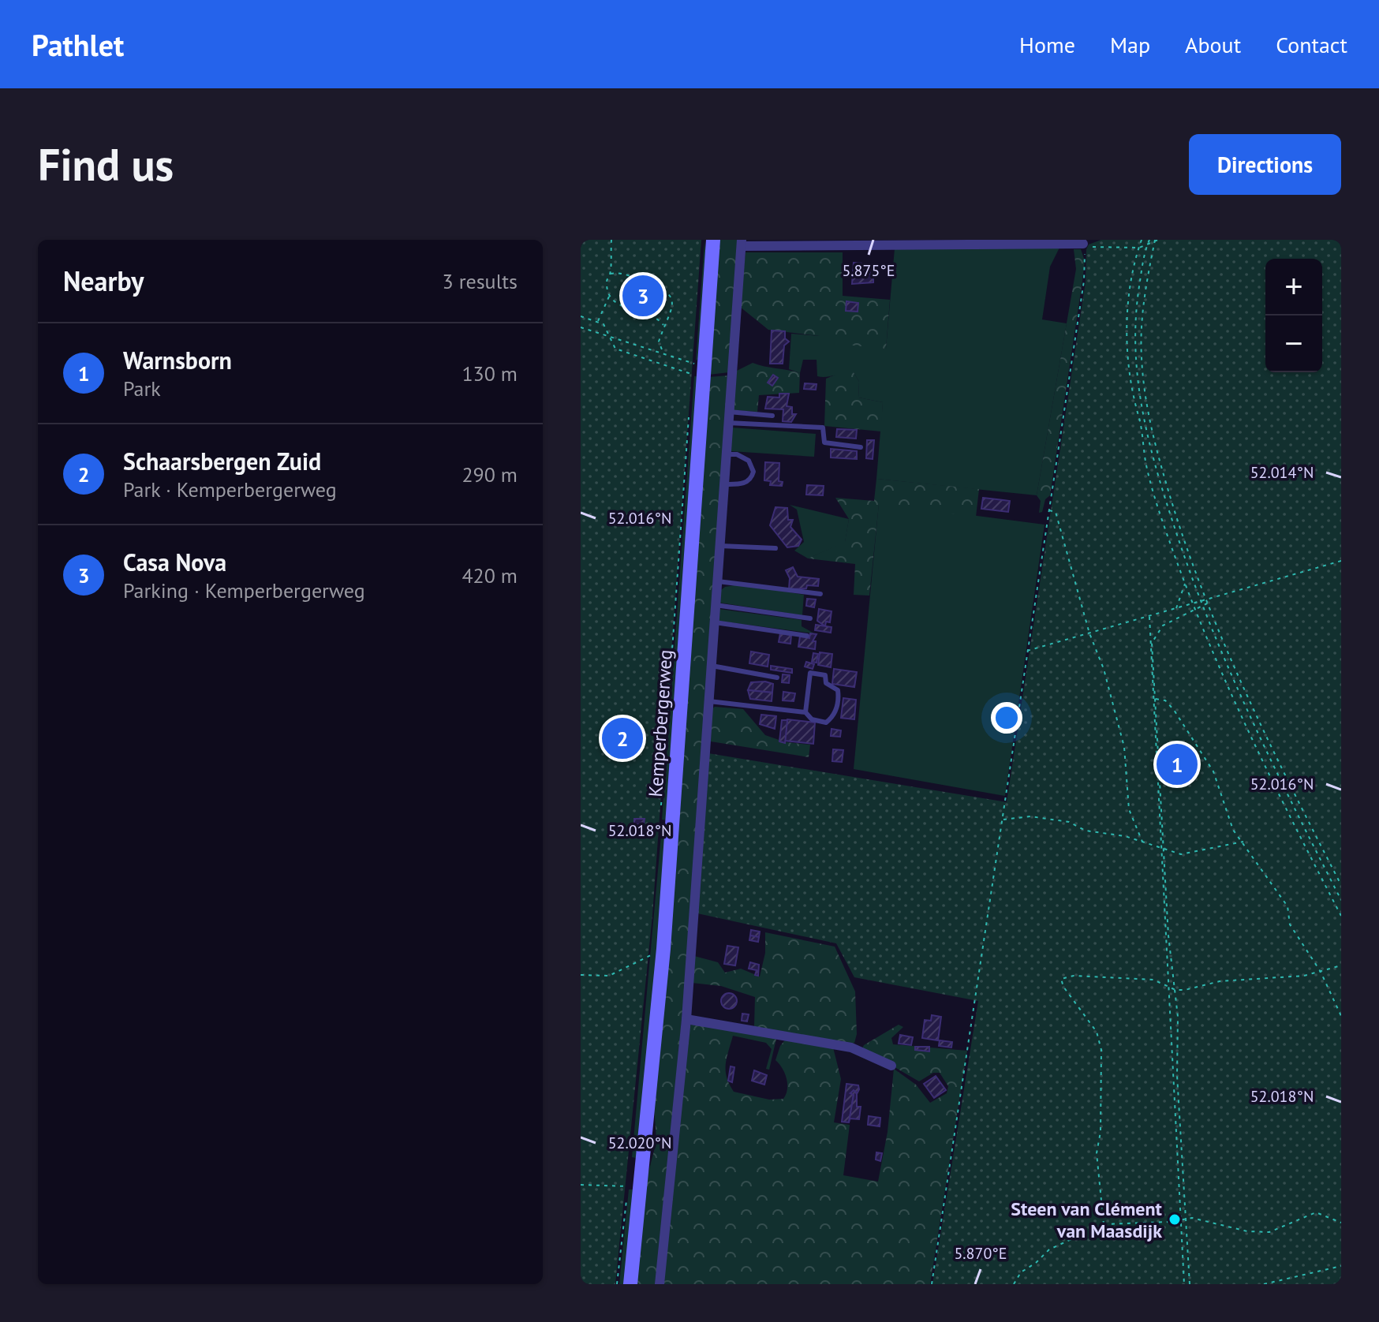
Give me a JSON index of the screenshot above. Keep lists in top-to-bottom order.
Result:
{
  "streets": {
    "main road": ["Kemperbergerweg"]
  },
  "places": ["Steen van Clément van Maasdijk"],
  "page": {
    "header": "Pathlet",
    "nav": [
      "Home",
      "Map",
      "About",
      "Contact"
    ],
    "buttons": "Directions",
    "title": "Find us",
    "heading": ["Nearby", "3 results"],
    "map_buttons": ["+", "−"],
    "pins": ["3", "2", "1"],
    "list": [
      {
        "mark": "1",
        "name": "Warnsborn",
        "note": "Park",
        "value": "130 m"
      },
      {
        "mark": "2",
        "name": "Schaarsbergen Zuid",
        "note": "Park · Kemperbergerweg",
        "value": "290 m"
      },
      {
        "mark": "3",
        "name": "Casa Nova",
        "note": "Parking · Kemperbergerweg",
        "value": "420 m"
      }
    ]
  },
  "coordinates": [
    "5.875°E",
    "52.014°N",
    "52.016°N",
    "52.018°N",
    "52.020°N",
    "5.870°E"
  ]
}
